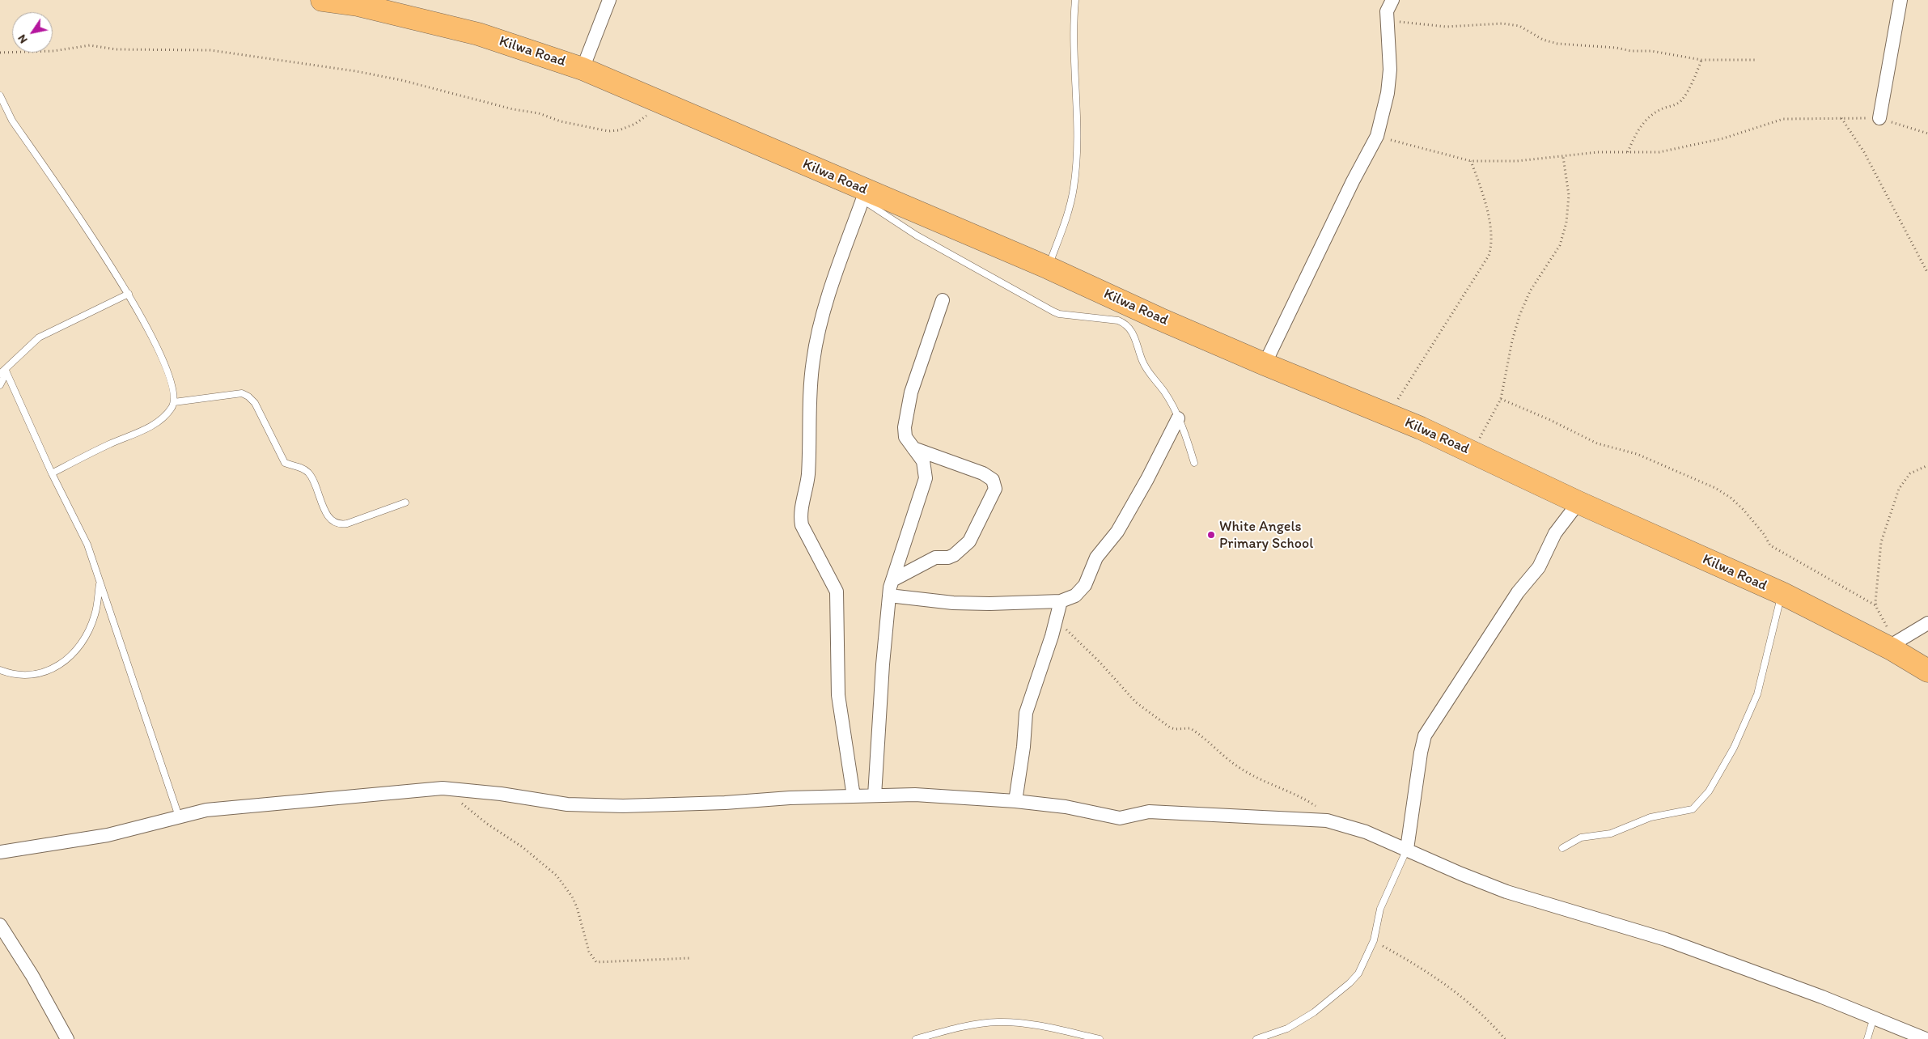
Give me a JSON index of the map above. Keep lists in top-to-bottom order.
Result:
{
  "streets": {
    "highway": ["Kilwa Road"]
  },
  "places": ["White Angels Primary School"],
  "north": "bottom left"
}
